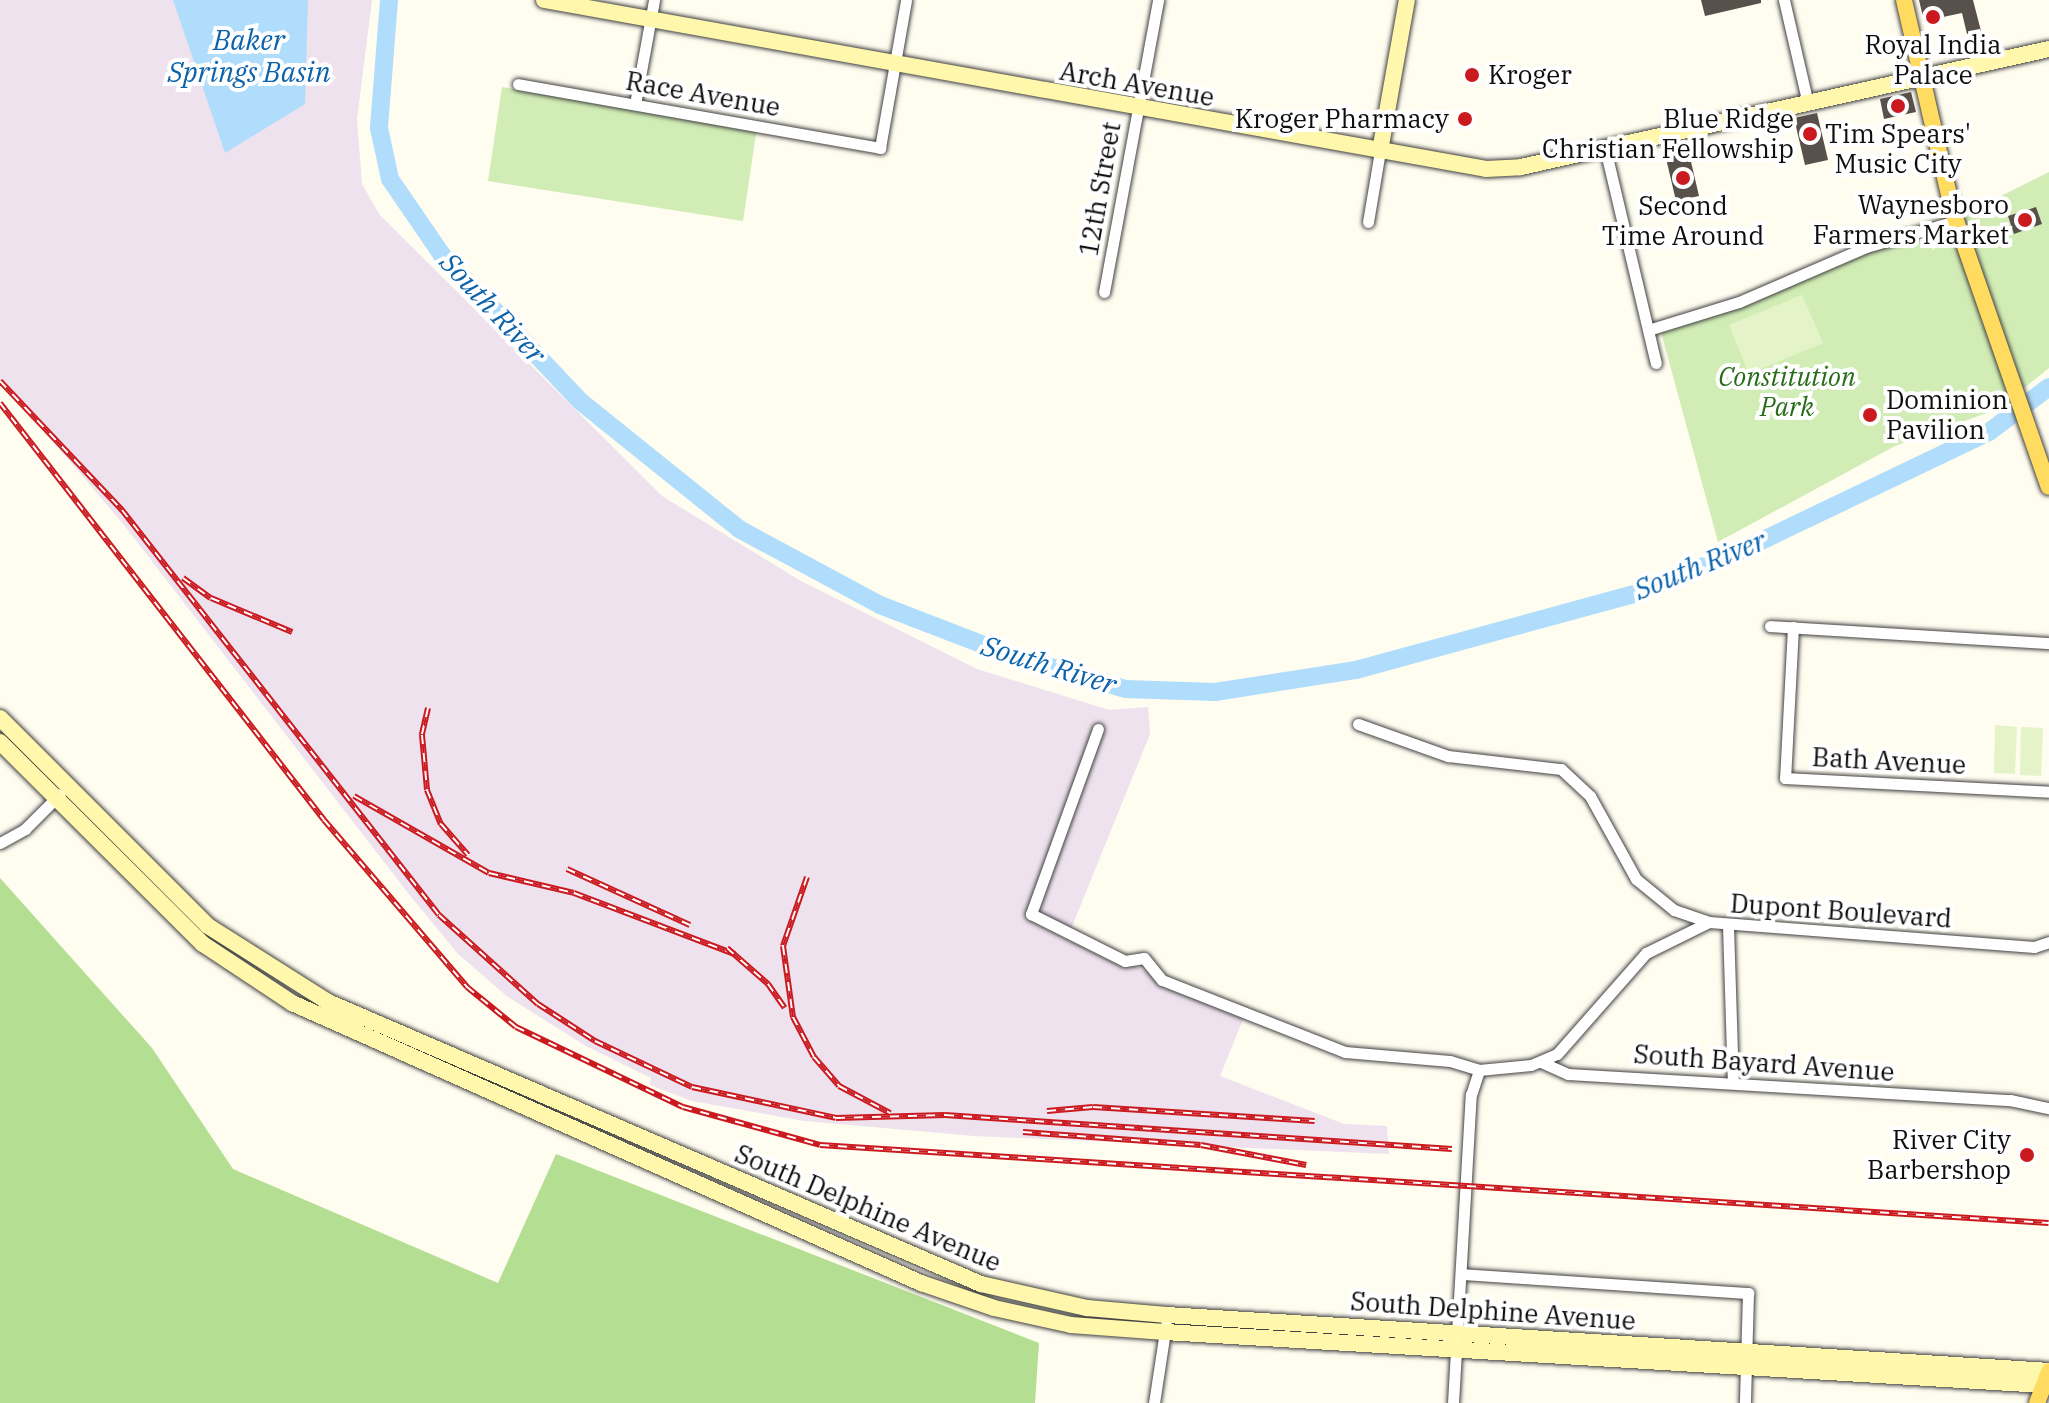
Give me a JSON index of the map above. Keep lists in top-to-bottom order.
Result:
{
  "streets": {
    "main road": ["Arch Avenue", "South Delphine Avenue"],
    "street": [
      "Race Avenue",
      "12th Street",
      "Bath Avenue",
      "Dupont Boulevard",
      "South Bayard Avenue"
    ]
  },
  "crossings": [
    ["Arch Avenue", "Race Avenue"],
    ["Arch Avenue", "12th Street"],
    ["Dupont Boulevard", "South Bayard Avenue"]
  ],
  "water": ["Baker Springs Basin", "South River"],
  "parks": ["Constitution Park"],
  "places": [
    "Royal India Palace",
    "Kroger",
    "Tim Spears' Music City",
    "Kroger Pharmacy",
    "Blue Ridge Christian Fellowship",
    "Second Time Around",
    "Waynesboro Farmers Market",
    "Dominion Pavilion",
    "River City Barbershop"
  ]
}
